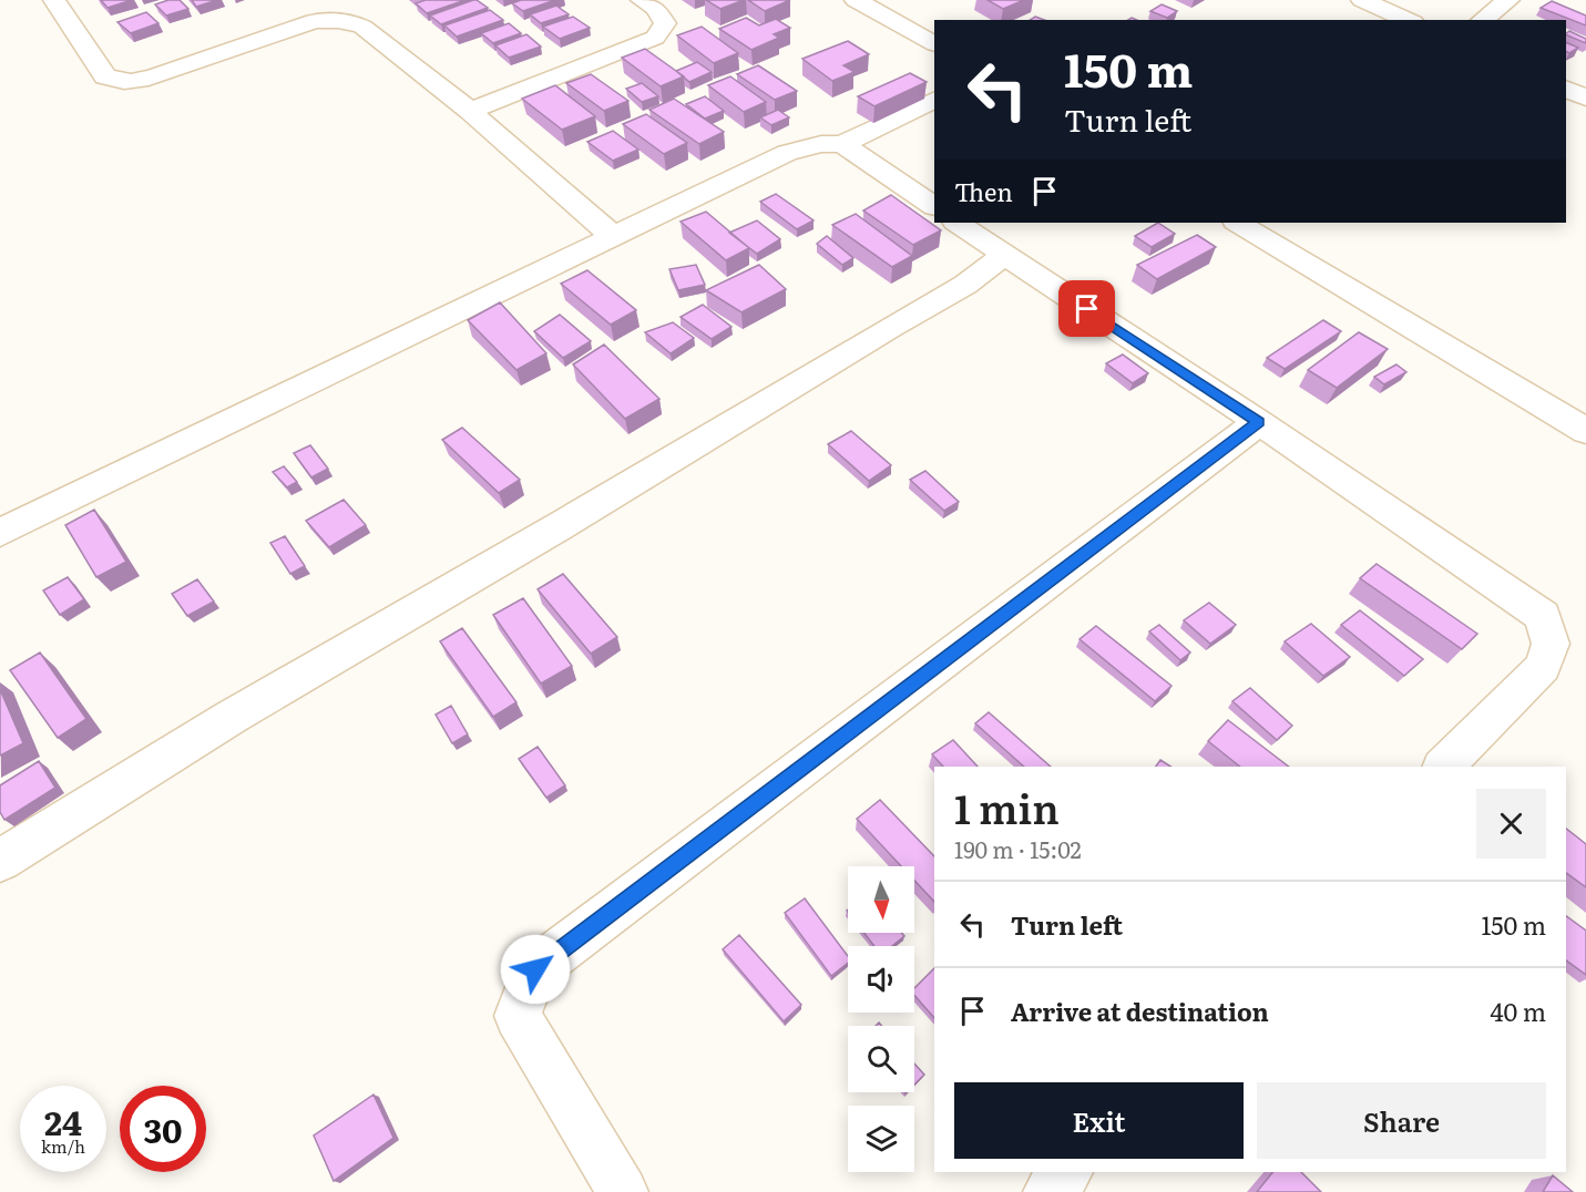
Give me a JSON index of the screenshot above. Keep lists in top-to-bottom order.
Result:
{
  "north": "bottom",
  "page": {
    "turn": ["150 m", "Turn left"],
    "then": "Then",
    "heading": ["1 min", "190 m · 15:02"],
    "list": [
      {
        "name": "Turn left",
        "value": "150 m"
      },
      {
        "name": "Arrive at destination",
        "value": "40 m"
      }
    ],
    "buttons": ["Exit", "Share"],
    "speed": "24 km/h",
    "limit": "30"
  }
}
